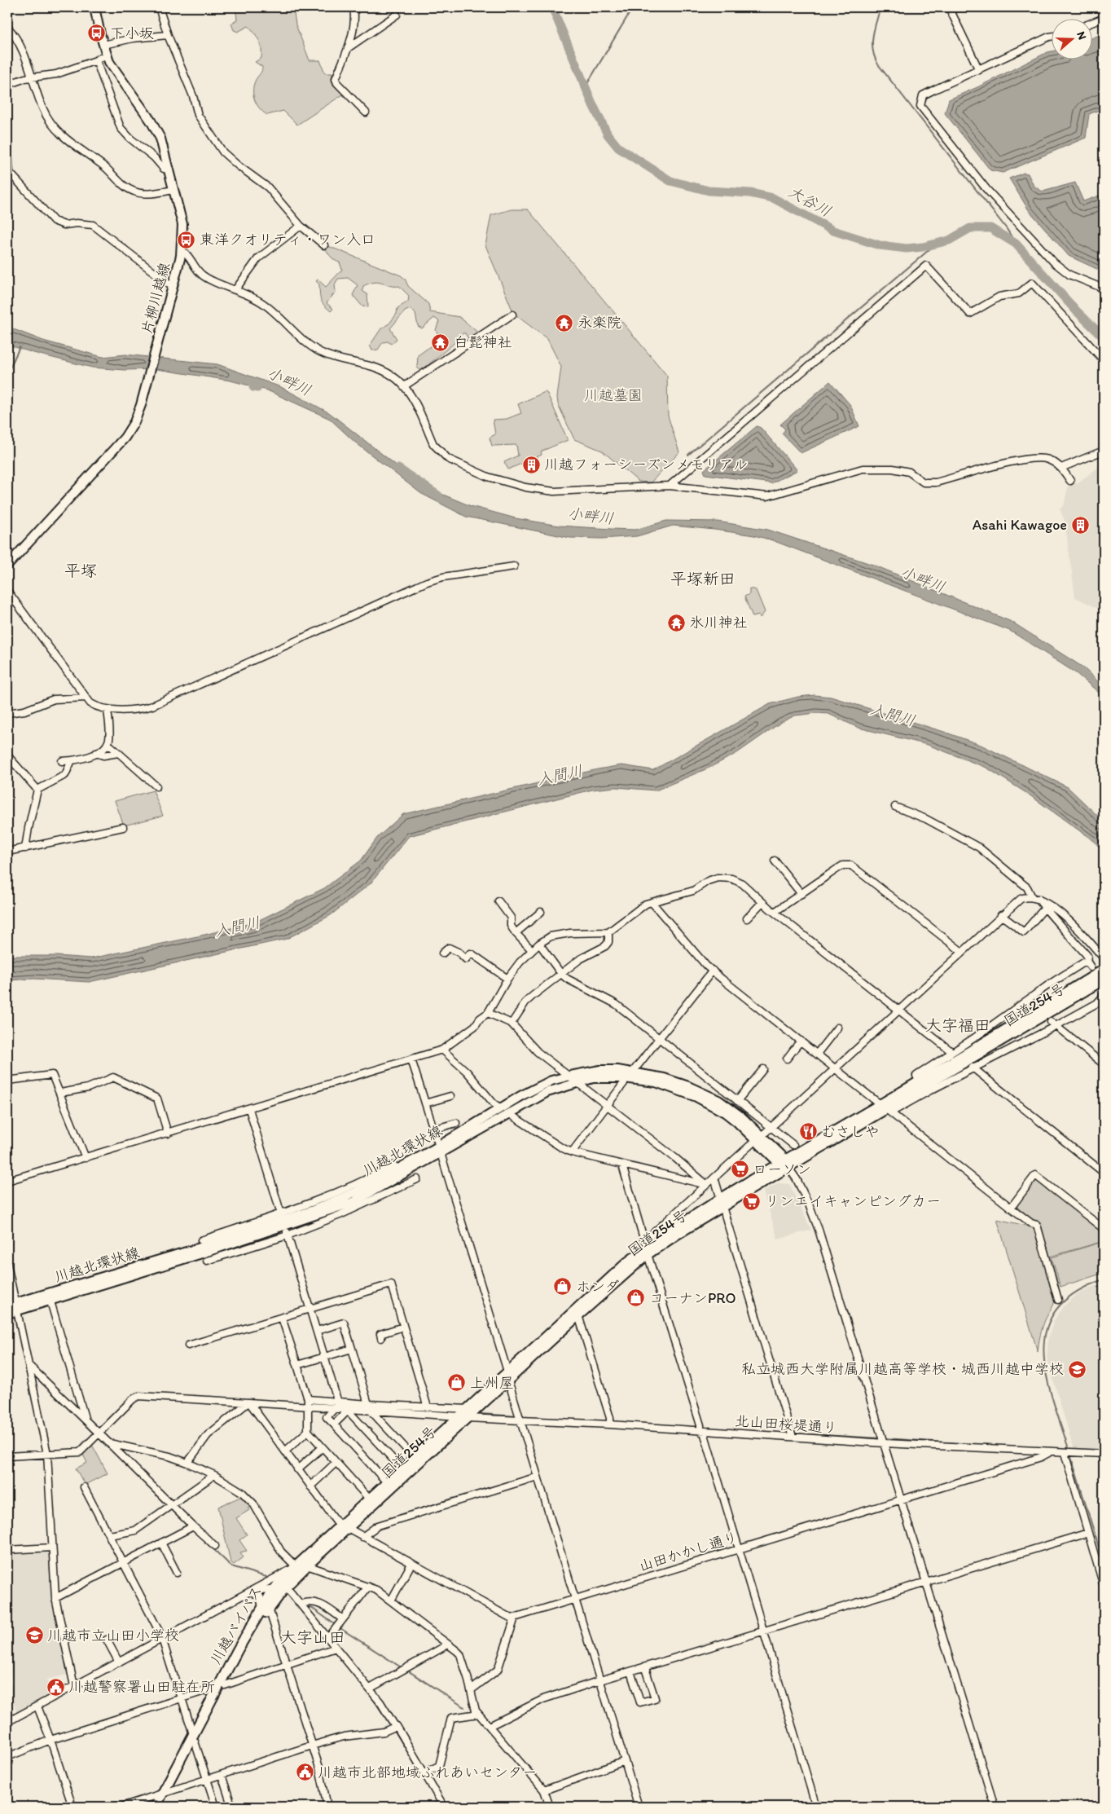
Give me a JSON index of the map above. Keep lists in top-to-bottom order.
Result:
{
  "streets": {
    "highway": ["国道254号", "川越バイパス"],
    "main road": ["片柳川越線", "川越北環状線"],
    "street": ["北山田桜堤通り", "山田かかし通り"]
  },
  "crossings": [
    ["国道254号", "川越北環状線"],
    ["国道254号", "北山田桜堤通り"],
    ["国道254号", "川越バイパス"],
    ["北山田桜堤通り", "山田かかし通り"]
  ],
  "districts": [
    "平塚",
    "平塚新田",
    "大字福田",
    "大字山田"
  ],
  "water": ["大谷川", "小畔川", "入間川"],
  "parks": ["川越墓園"],
  "places": {
    "bus stop": ["下小坂", "東洋クオリティ・ワン入口"],
    "temple": ["永楽院", "白髭神社", "氷川神社"],
    "building": ["川越フォーシーズンメモリアル", "Asahi Kawagoe"],
    "restaurant": ["むさしや"],
    "supermarket": ["ローソン", "リンエイキャンピングカー"],
    "shop": ["ホンダ", "コーナンPRO", "上州屋"],
    "school or university": ["私立城西大学附属川越高等学校・城西川越中学校", "川越市立山田小学校"],
    "public building": ["川越警察署山田駐在所", "川越市北部地域ふれあいセンター"]
  },
  "north": "right"
}
